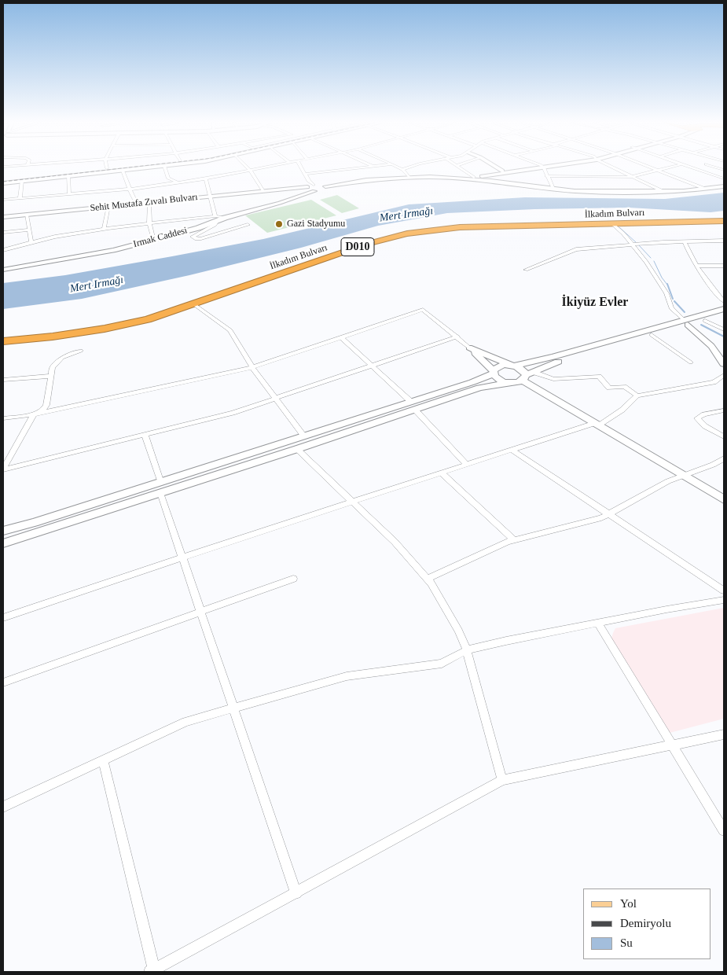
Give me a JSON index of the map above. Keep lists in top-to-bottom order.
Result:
{
  "streets": {
    "highway": ["İlkadım Bulvarı", "D010"],
    "street": ["Sehit Mustafa Zıvalı Bulvarı", "Irmak Caddesi"]
  },
  "crossings": [
    ["Sehit Mustafa Zıvalı Bulvarı", "Irmak Caddesi"]
  ],
  "districts": ["İkiyüz Evler"],
  "water": ["Mert Irmağı"],
  "places": ["Gazi Stadyumu"],
  "legend": ["Yol", "Demiryolu", "Su"]
}
